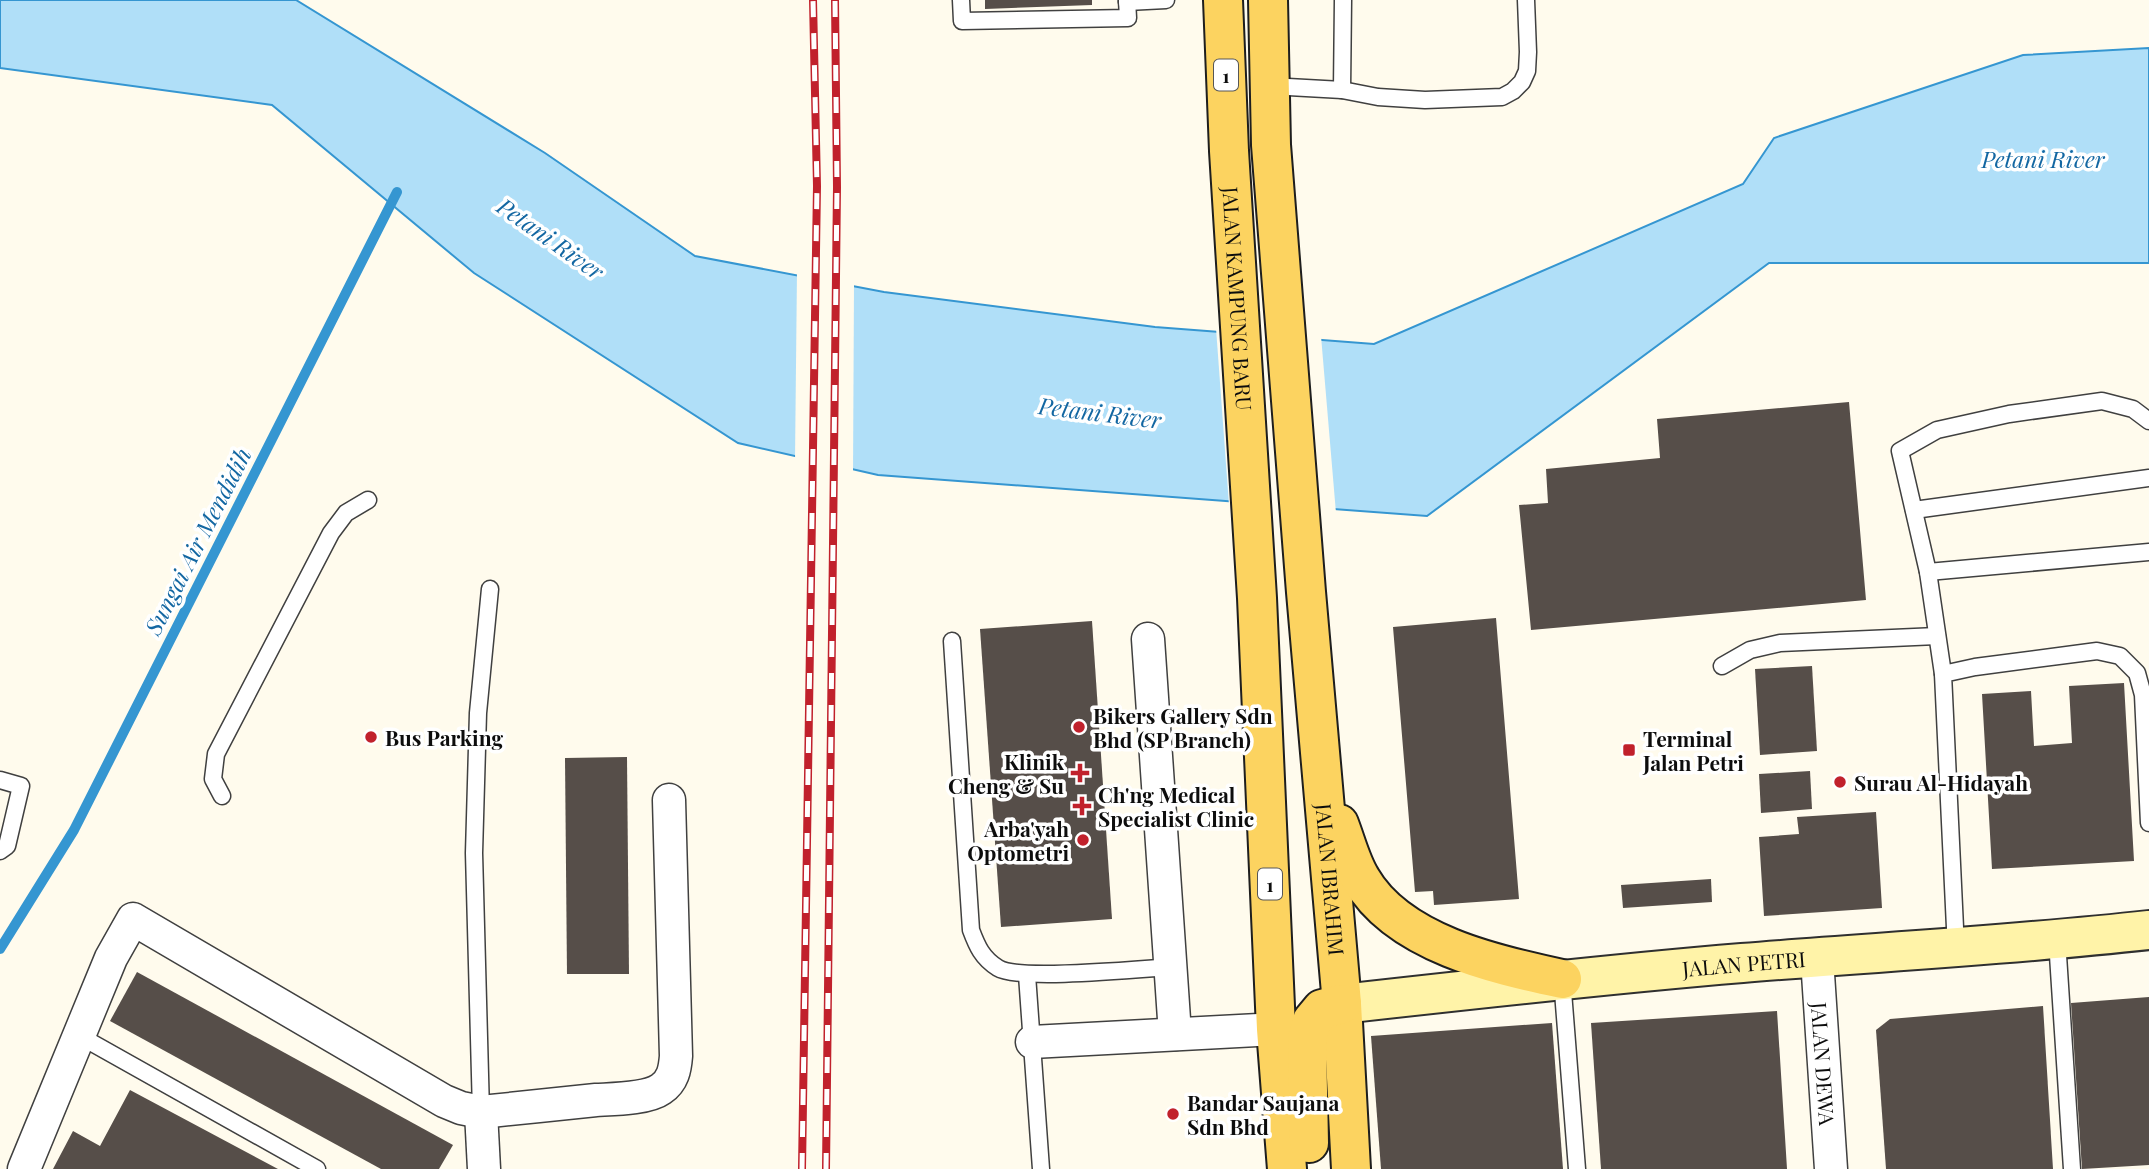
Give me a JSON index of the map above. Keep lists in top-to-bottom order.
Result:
{
  "streets": {
    "main road": [
      "1",
      "JALAN KAMPUNG BARU",
      "JALAN IBRAHIM",
      "JALAN PETRI"
    ],
    "street": ["JALAN DEWA"]
  },
  "crossings": [
    ["1", "JALAN KAMPUNG BARU"],
    ["1", "JALAN IBRAHIM"],
    ["JALAN IBRAHIM", "JALAN PETRI"],
    ["JALAN PETRI", "JALAN DEWA"]
  ],
  "water": ["Petani River", "Sungai Air Mendidih"],
  "places": {
    "other": [
      "Bikers Gallery Sdn Bhd (SP Branch)",
      "Bus Parking",
      "Surau Al-Hidayah",
      "Arba'yah Optometri",
      "Bandar Saujana Sdn Bhd"
    ],
    "transit": ["Terminal Jalan Petri"],
    "health": ["Klinik Cheng & Su", "Ch'ng Medical Specialist Clinic"]
  }
}
